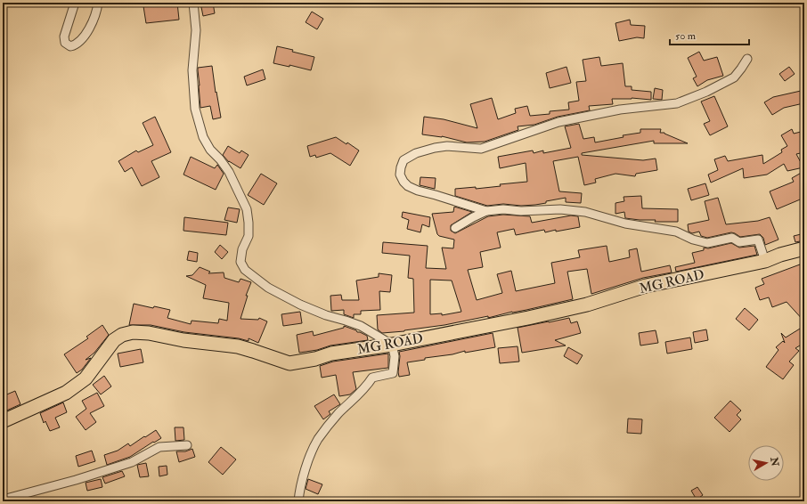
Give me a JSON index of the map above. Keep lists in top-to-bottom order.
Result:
{
  "streets": {
    "main road": ["MG ROAD"]
  },
  "scale_bar": "50 m",
  "north": "right"
}
